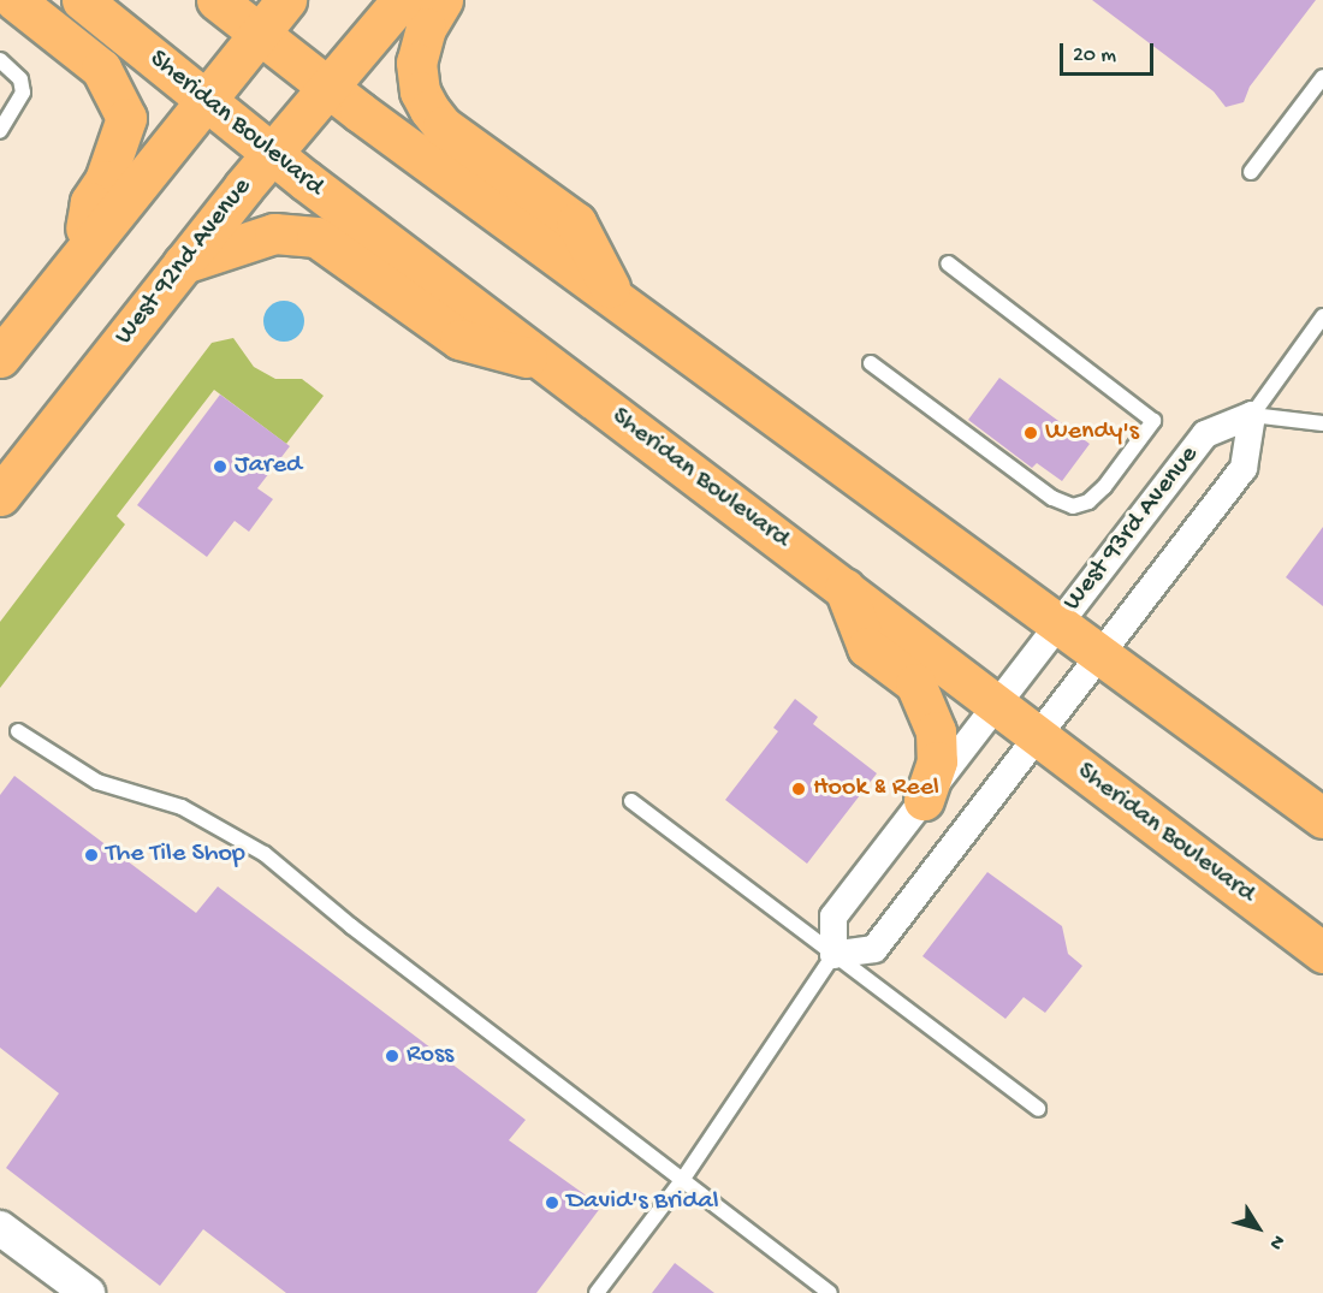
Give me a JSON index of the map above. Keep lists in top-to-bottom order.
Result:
{
  "streets": {
    "main road": ["Sheridan Boulevard", "West 92nd Avenue"],
    "street": ["West 93rd Avenue"]
  },
  "crossings": [
    ["Sheridan Boulevard", "West 92nd Avenue"],
    ["Sheridan Boulevard", "West 93rd Avenue"]
  ],
  "places": [
    "Wendy's",
    "Jared",
    "Hook & Reel",
    "The Tile Shop",
    "Ross",
    "David's Bridal"
  ],
  "scale_bar": "20 m",
  "north": "bottom right"
}
